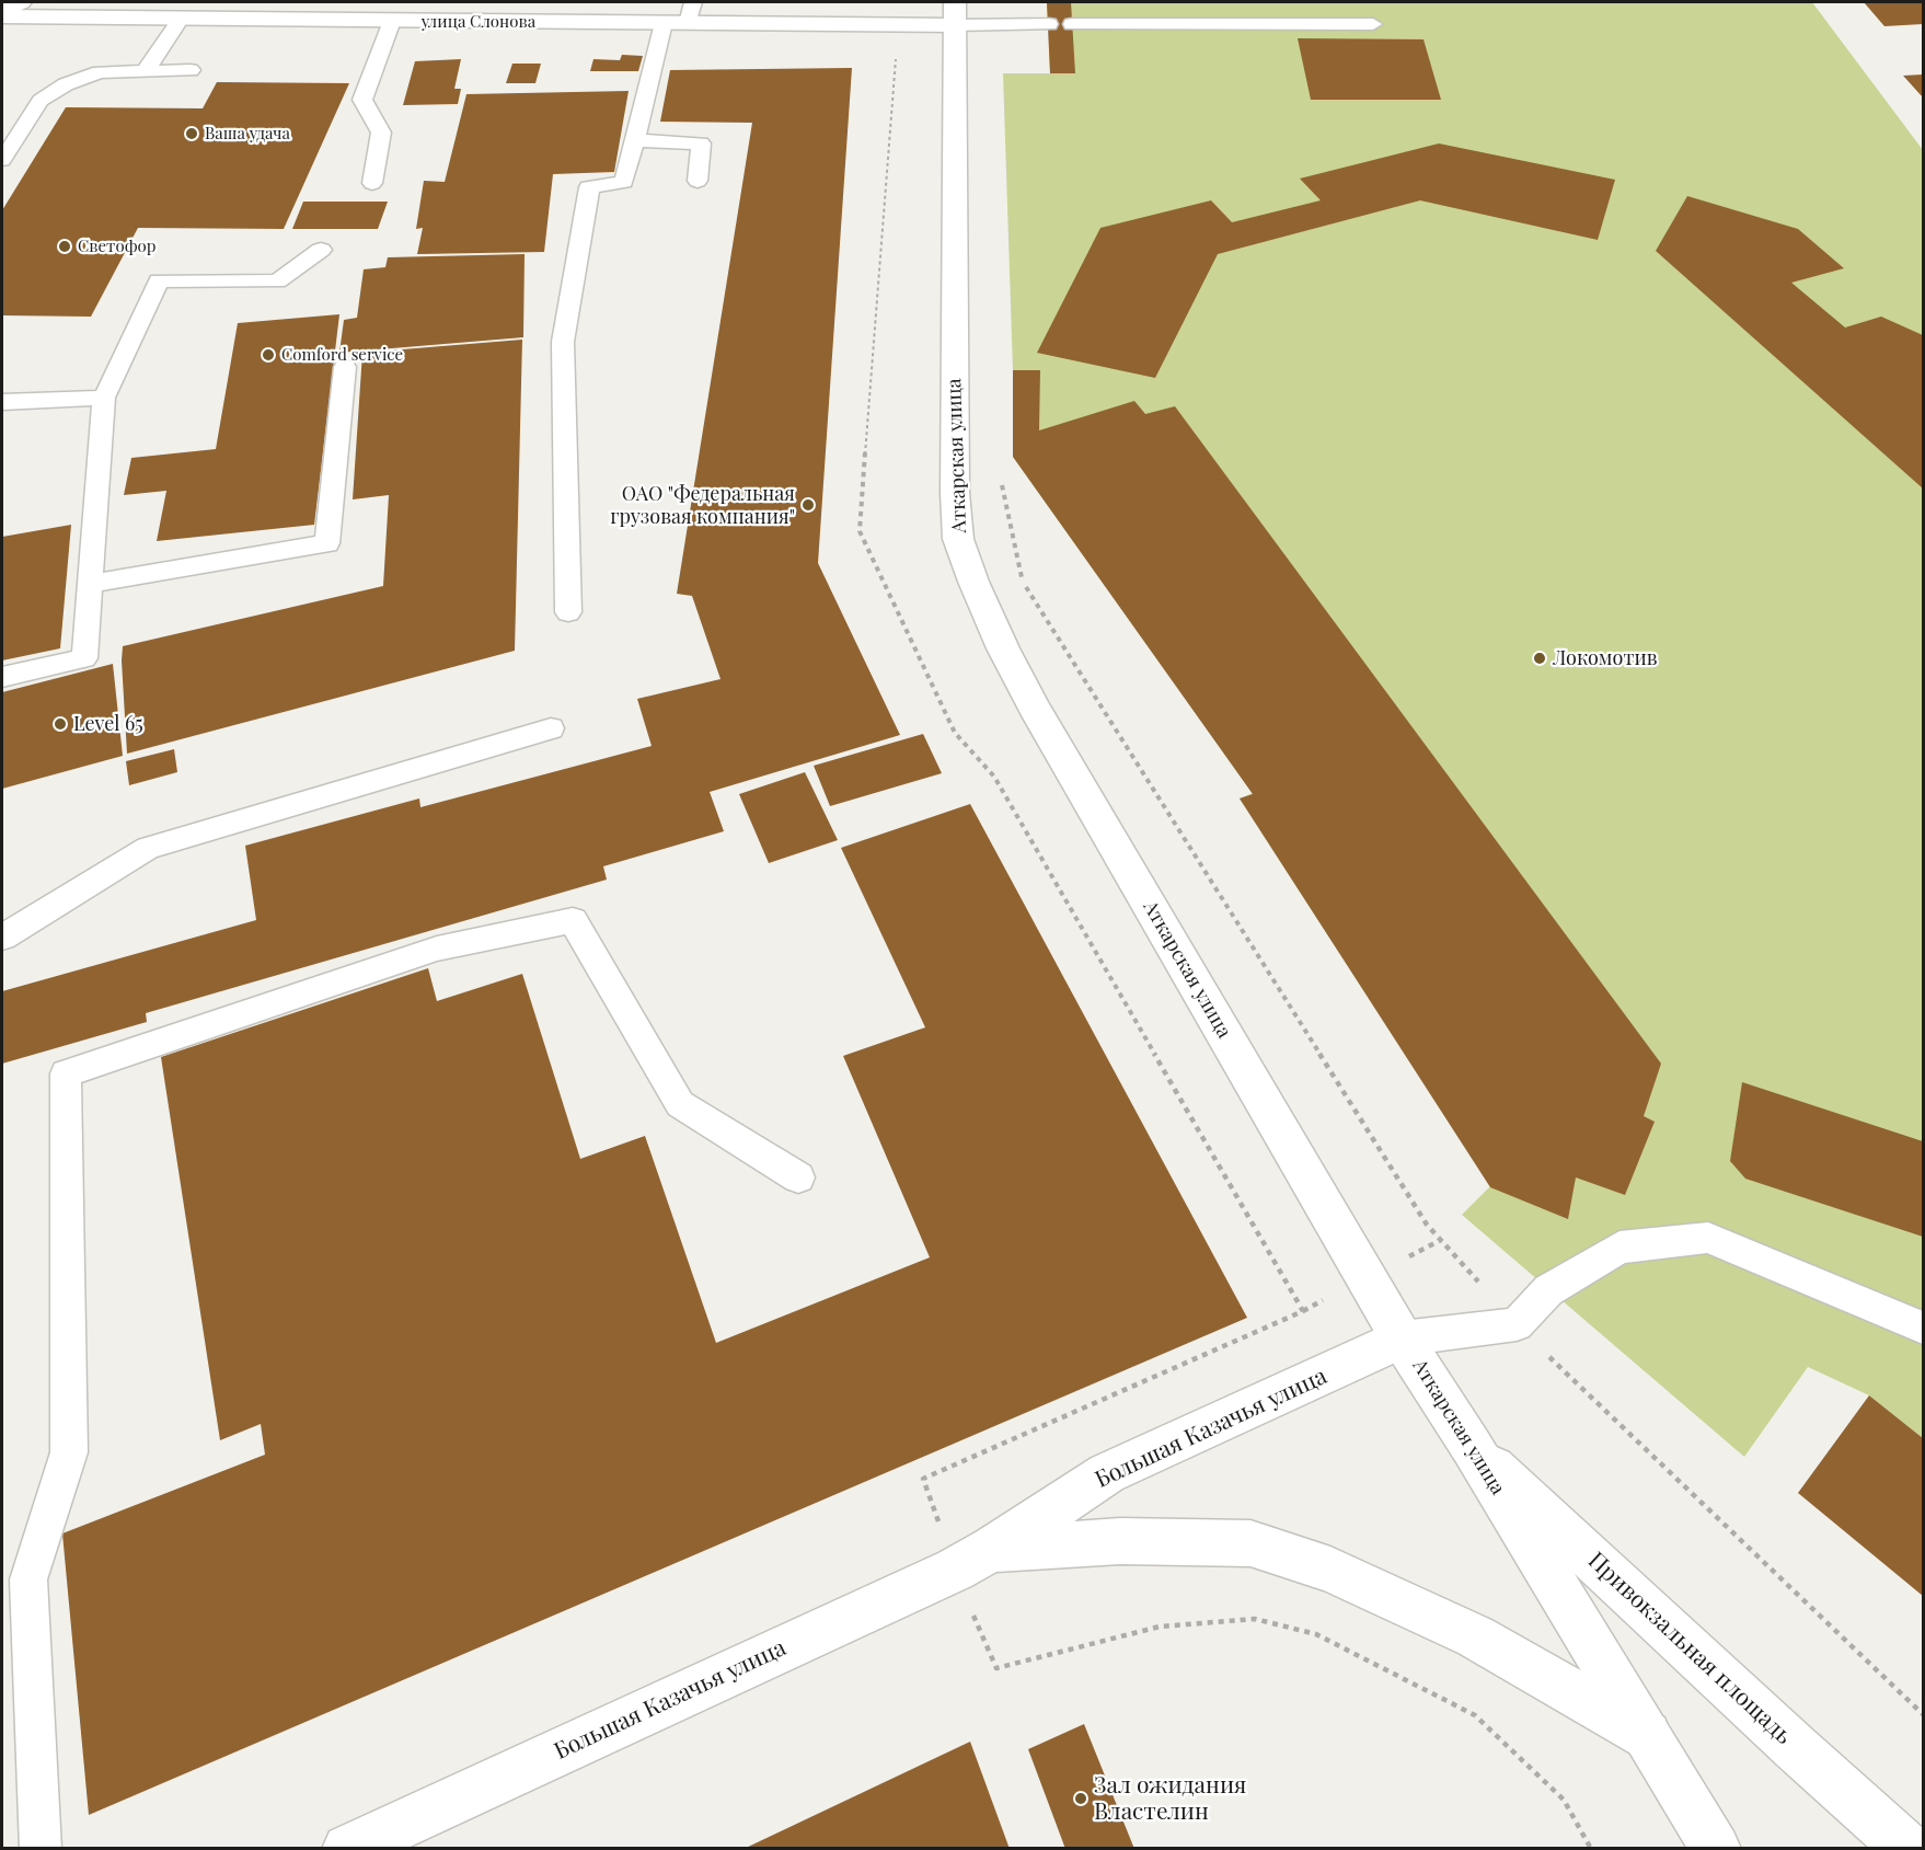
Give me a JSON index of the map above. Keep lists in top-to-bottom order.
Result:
{
  "streets": {
    "street": [
      "улица Слонова",
      "Аткарская улица",
      "Большая Казачья улица",
      "Привокзальная площадь"
    ]
  },
  "crossings": [
    ["улица Слонова", "Аткарская улица"],
    ["Аткарская улица", "Большая Казачья улица"],
    ["Аткарская улица", "Привокзальная площадь"]
  ],
  "places": [
    "Ваша удача",
    "Светофор",
    "Comford service",
    "ОАО \"Федеральная грузовая компания\"",
    "Локомотив",
    "Level 65",
    "Зал ожидания Властелин"
  ]
}
